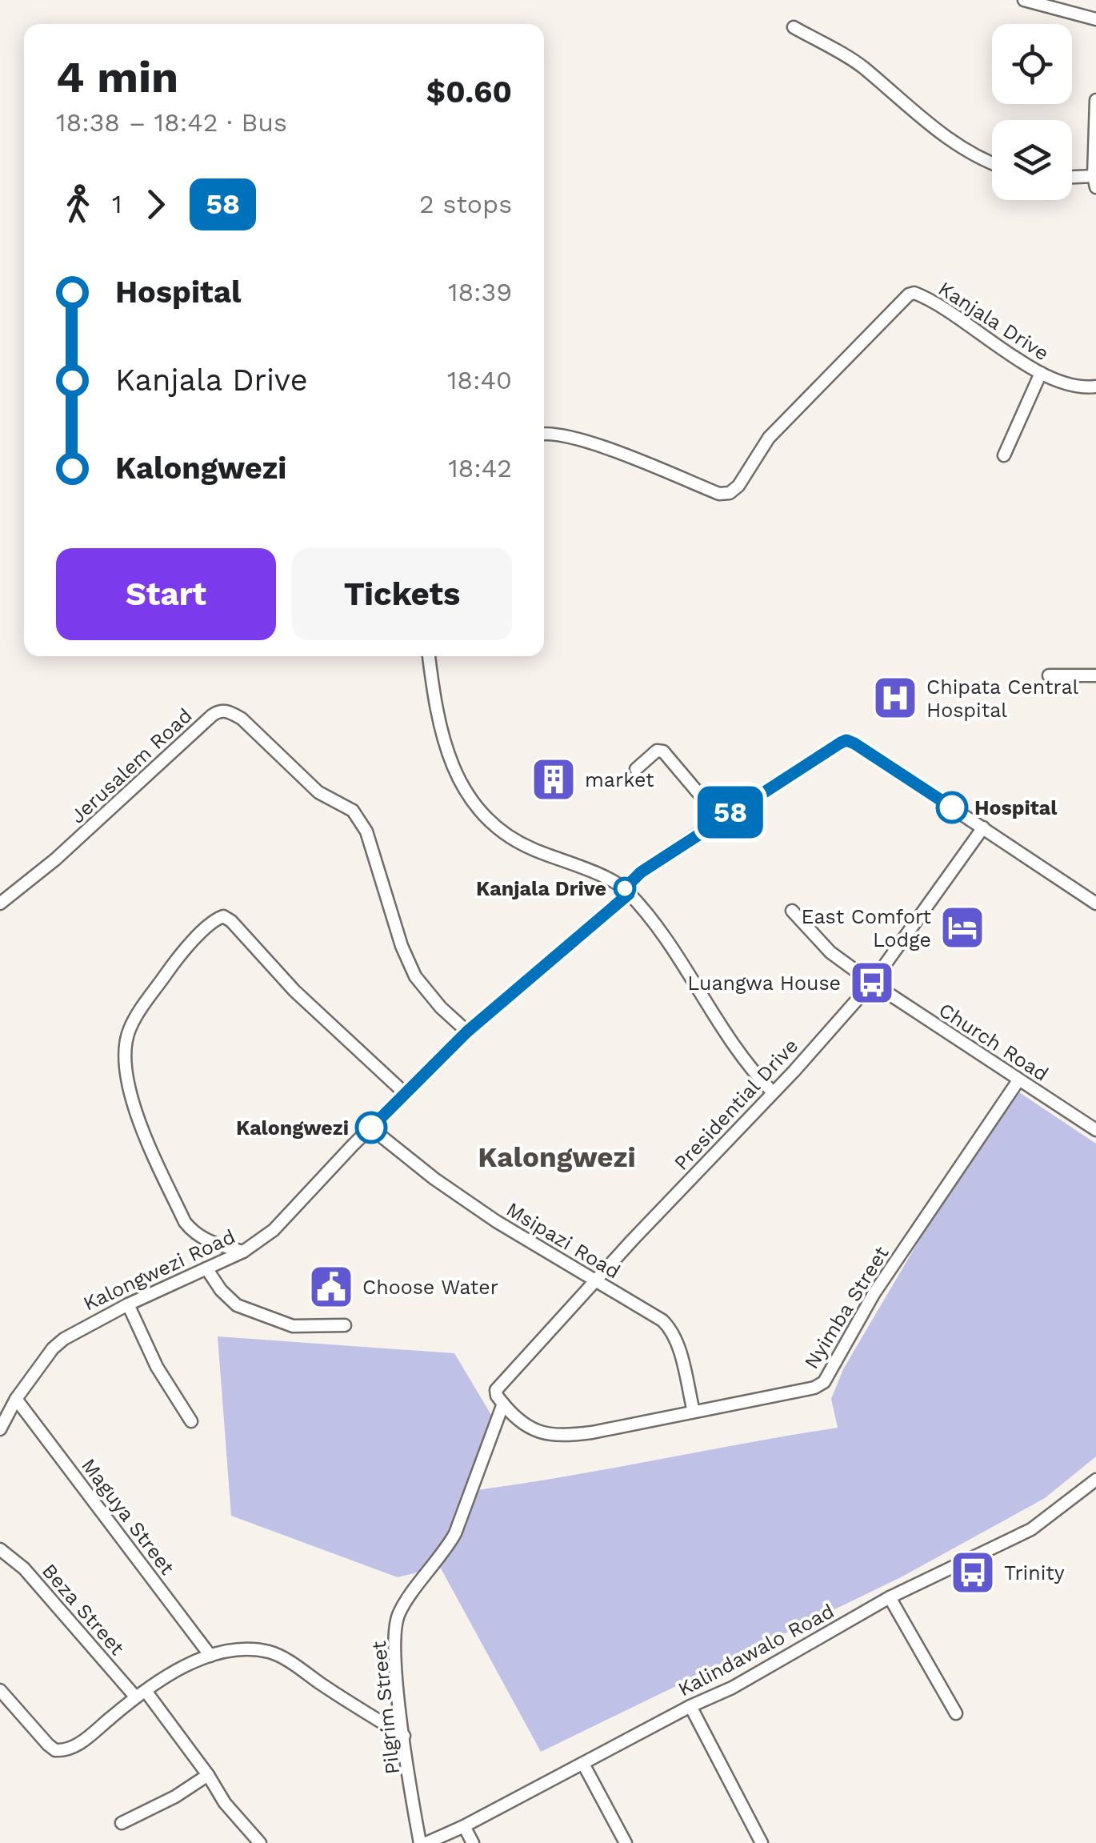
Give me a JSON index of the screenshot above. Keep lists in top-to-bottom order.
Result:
{
  "streets": {
    "street": [
      "Kanjala Drive",
      "Jerusalem Road",
      "Church Road",
      "Presidential Drive",
      "Msipazi Road",
      "Kalongwezi Road",
      "Nyimba Street",
      "Maguya Street",
      "Beza Street",
      "Kalindawalo Road",
      "Pilgrim Street"
    ]
  },
  "crossings": [
    ["Jerusalem Road", "Kalongwezi Road"],
    ["Church Road", "Presidential Drive"],
    ["Church Road", "Nyimba Street"],
    ["Presidential Drive", "Msipazi Road"],
    ["Presidential Drive", "Kalongwezi Road"],
    ["Presidential Drive", "Nyimba Street"],
    ["Msipazi Road", "Kalongwezi Road"],
    ["Msipazi Road", "Nyimba Street"],
    ["Kalongwezi Road", "Maguya Street"],
    ["Nyimba Street", "Pilgrim Street"]
  ],
  "districts": ["Kalongwezi"],
  "places": {
    "hospital": ["Chipata Central Hospital"],
    "building": ["market"],
    "other": ["Hospital", "Kanjala Drive", "Kalongwezi"],
    "hotel": ["East Comfort Lodge"],
    "bus stop": ["Luangwa House", "Trinity"],
    "public building": ["Choose Water"]
  },
  "lines": ["bus line 58"],
  "page": {
    "on_map": "58",
    "heading": ["4 min", "18:38 – 18:42 · Bus", "$0.60"],
    "legs": ["1", "58", "2 stops"],
    "list": [
      {
        "name": "Hospital",
        "value": "18:39"
      },
      {
        "name": "Kanjala Drive",
        "value": "18:40"
      },
      {
        "name": "Kalongwezi",
        "value": "18:42"
      }
    ],
    "buttons": ["Start", "Tickets"]
  }
}
